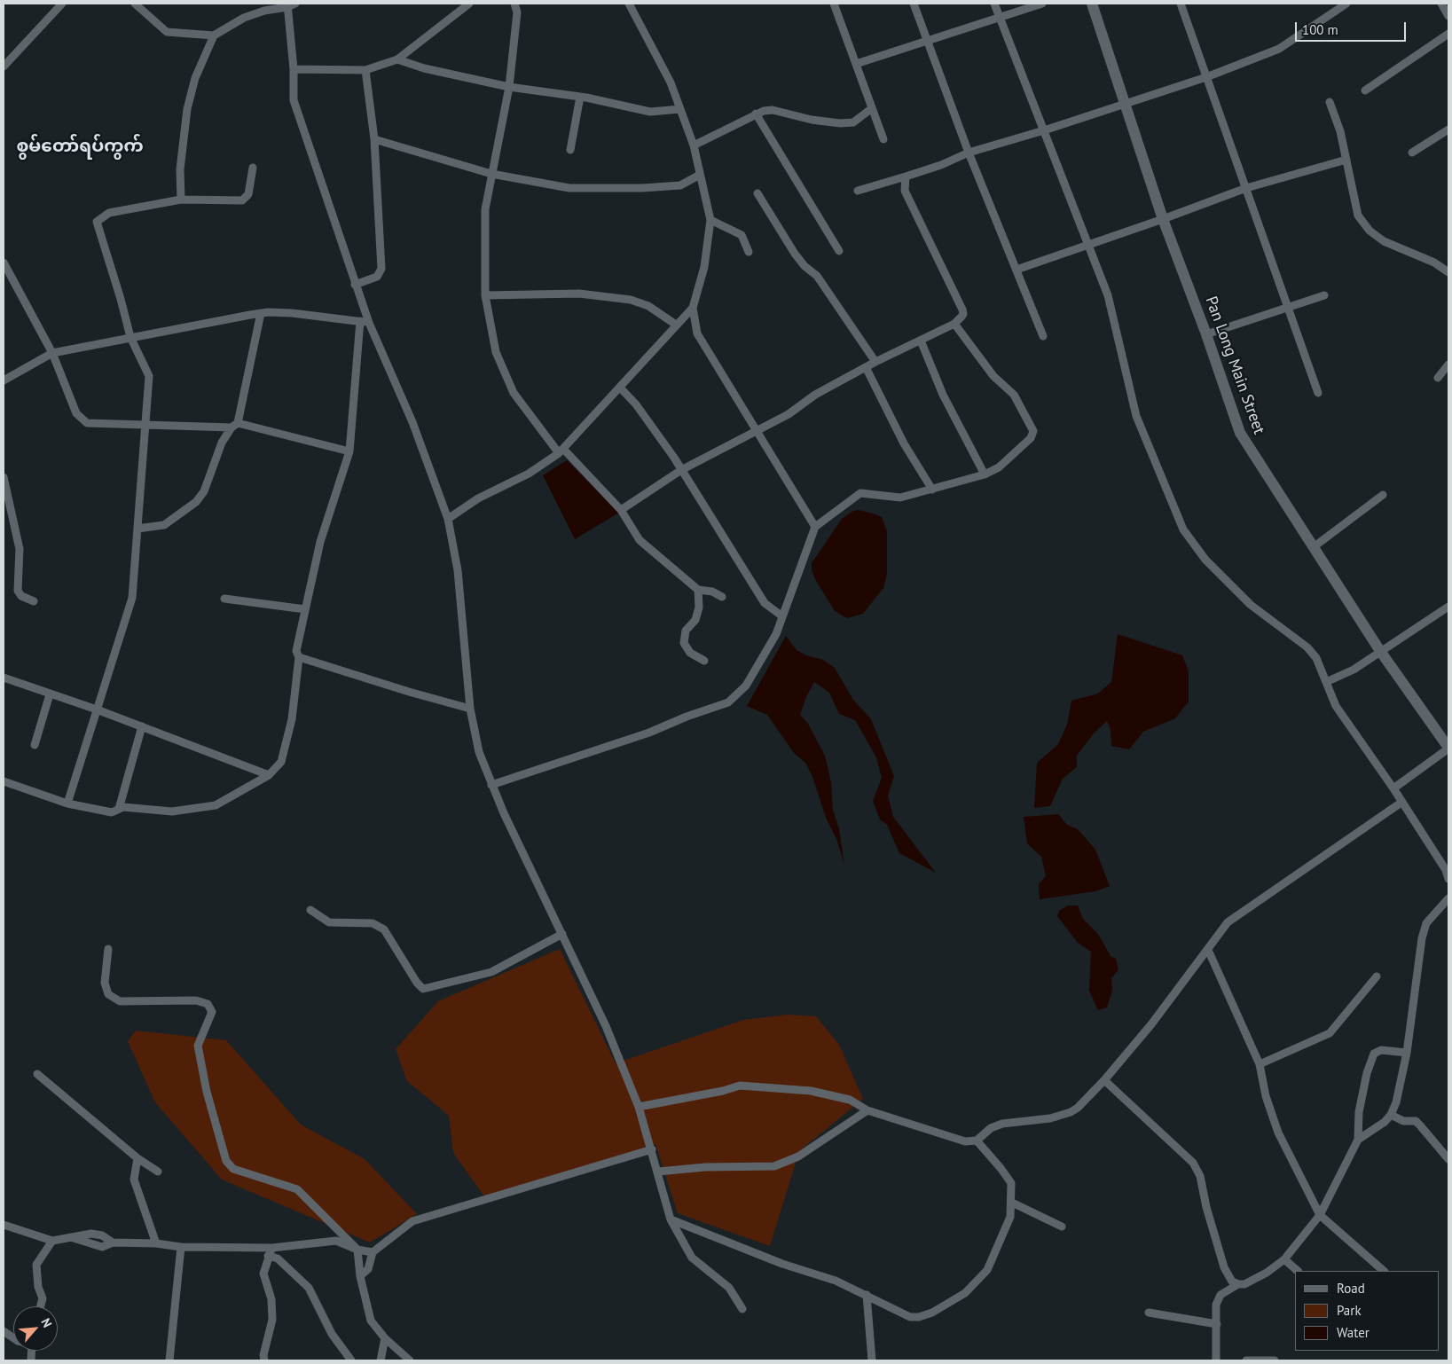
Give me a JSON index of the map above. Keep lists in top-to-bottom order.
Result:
{
  "streets": {
    "street": ["Pan Long Main Street"]
  },
  "districts": ["စွမ်တော်ရပ်ကွက်"],
  "legend": ["Road", "Park", "Water"],
  "scale_bar": "100 m",
  "north": "top right"
}
